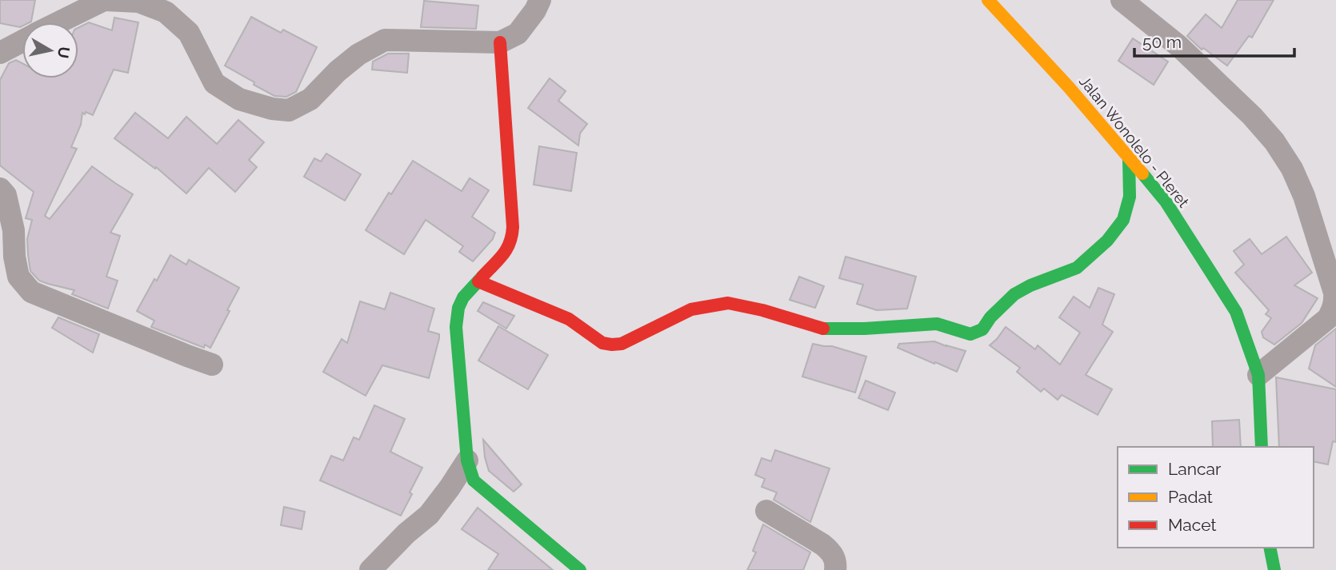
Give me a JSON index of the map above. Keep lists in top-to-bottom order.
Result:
{
  "streets": {
    "street": ["Jalan Wonolelo - Pleret"]
  },
  "legend": ["Lancar", "Padat", "Macet"],
  "scale_bar": "50 m",
  "north": "right"
}
